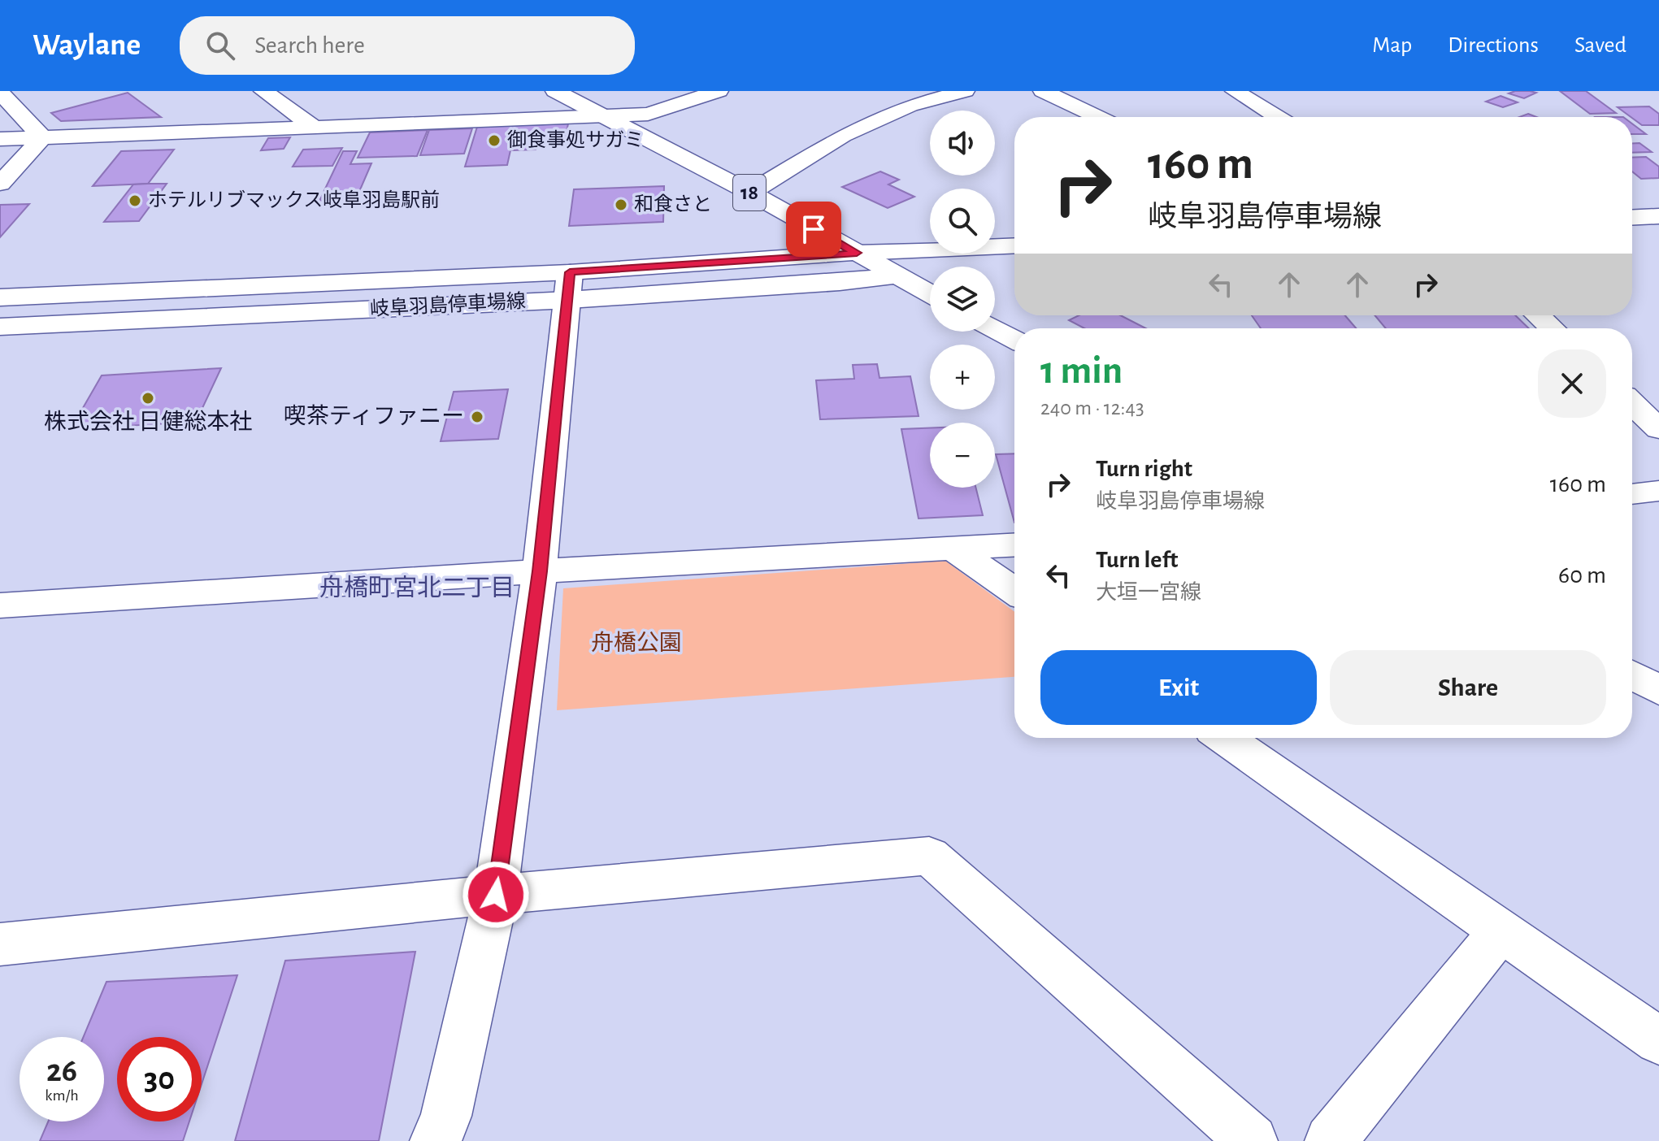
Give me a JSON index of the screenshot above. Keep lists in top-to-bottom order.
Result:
{
  "streets": {
    "street": ["18", "岐阜羽島停車場線"]
  },
  "crossings": [
    ["18", "岐阜羽島停車場線"]
  ],
  "districts": ["舟橋町宮北二丁目"],
  "parks": ["舟橋公園"],
  "places": [
    "御食事処サガミ",
    "ホテルリブマックス岐阜羽島駅前",
    "和食さと",
    "株式会社 日健総本社",
    "喫茶ティファニー"
  ],
  "page": {
    "header": "Waylane",
    "search": "Search here",
    "nav": ["Map", "Directions", "Saved"],
    "map_buttons": ["+", "−"],
    "turn": ["160 m", "岐阜羽島停車場線"],
    "heading": ["1 min", "240 m · 12:43"],
    "list": [
      {
        "name": "Turn right",
        "note": "岐阜羽島停車場線",
        "value": "160 m"
      },
      {
        "name": "Turn left",
        "note": "大垣一宮線",
        "value": "60 m"
      }
    ],
    "buttons": ["Exit", "Share"],
    "speed": "26 km/h",
    "limit": "30"
  }
}
